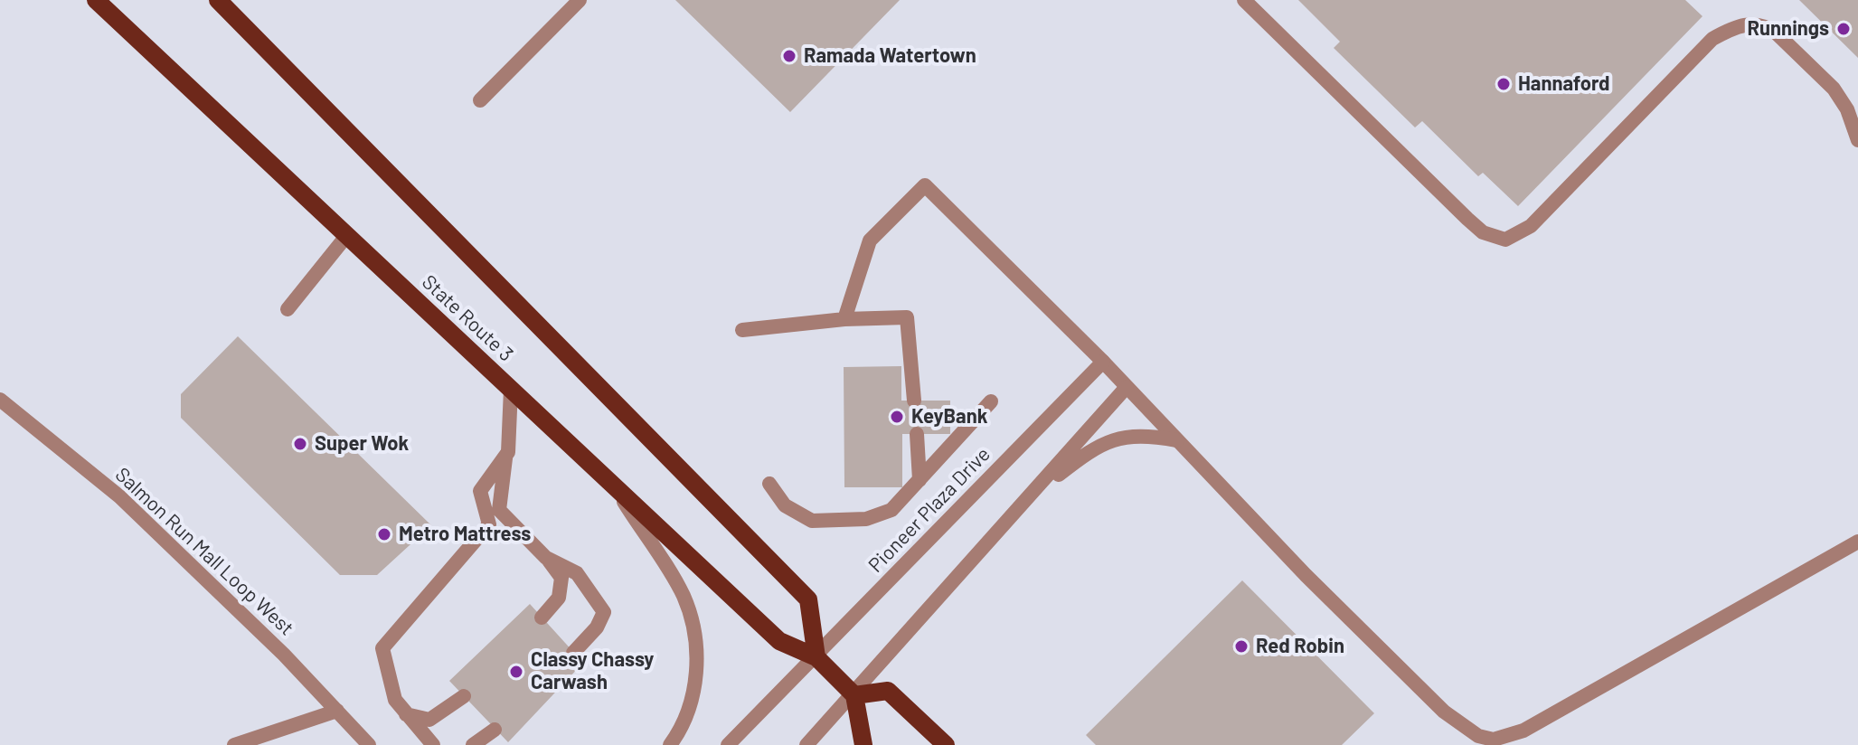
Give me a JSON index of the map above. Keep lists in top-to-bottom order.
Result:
{
  "streets": {
    "main road": ["State Route 3"],
    "street": ["Pioneer Plaza Drive", "Salmon Run Mall Loop West"]
  },
  "crossings": [
    ["State Route 3", "Pioneer Plaza Drive"]
  ],
  "places": [
    "Runnings",
    "Ramada Watertown",
    "Hannaford",
    "KeyBank",
    "Super Wok",
    "Metro Mattress",
    "Red Robin",
    "Classy Chassy Carwash"
  ]
}
